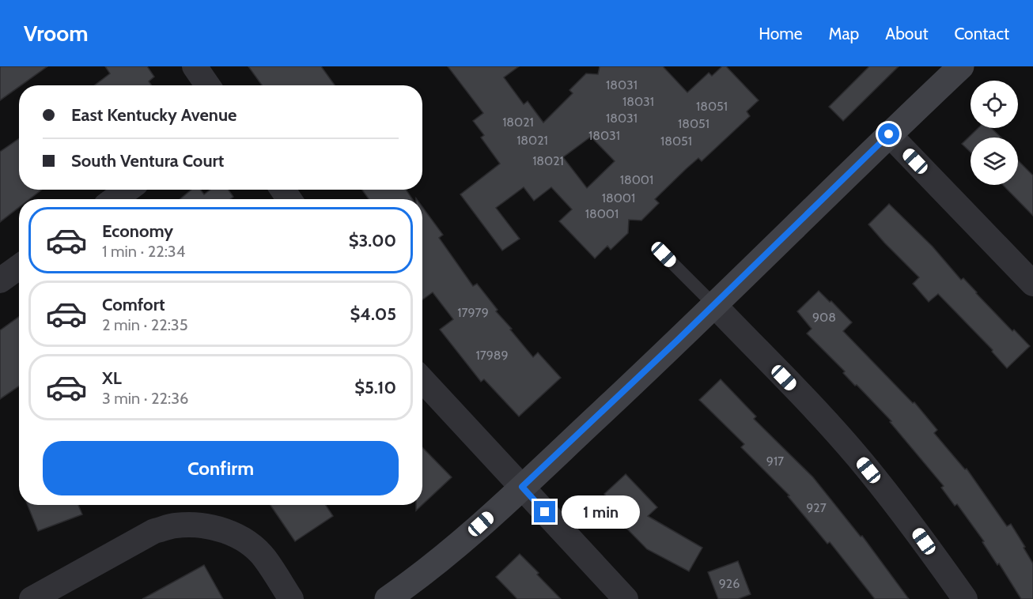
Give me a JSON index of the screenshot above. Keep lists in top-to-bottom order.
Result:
{
  "house_numbers": [
    "18031",
    "18031",
    "18051",
    "18031",
    "18021",
    "18051",
    "18031",
    "18021",
    "18051",
    "18021",
    "18001",
    "18001",
    "18001",
    "17979",
    "908",
    "17989",
    "917",
    "927",
    "926"
  ],
  "page": {
    "header": "Vroom",
    "nav": [
      "Home",
      "Map",
      "About",
      "Contact"
    ],
    "banner": ["East Kentucky Avenue", "South Ventura Court"],
    "list": [
      {
        "name": "Economy",
        "note": "1 min · 22:34",
        "value": "$3.00"
      },
      {
        "name": "Comfort",
        "note": "2 min · 22:35",
        "value": "$4.05"
      },
      {
        "name": "XL",
        "note": "3 min · 22:36",
        "value": "$5.10"
      }
    ],
    "buttons": "Confirm",
    "bubble": "1 min"
  }
}
